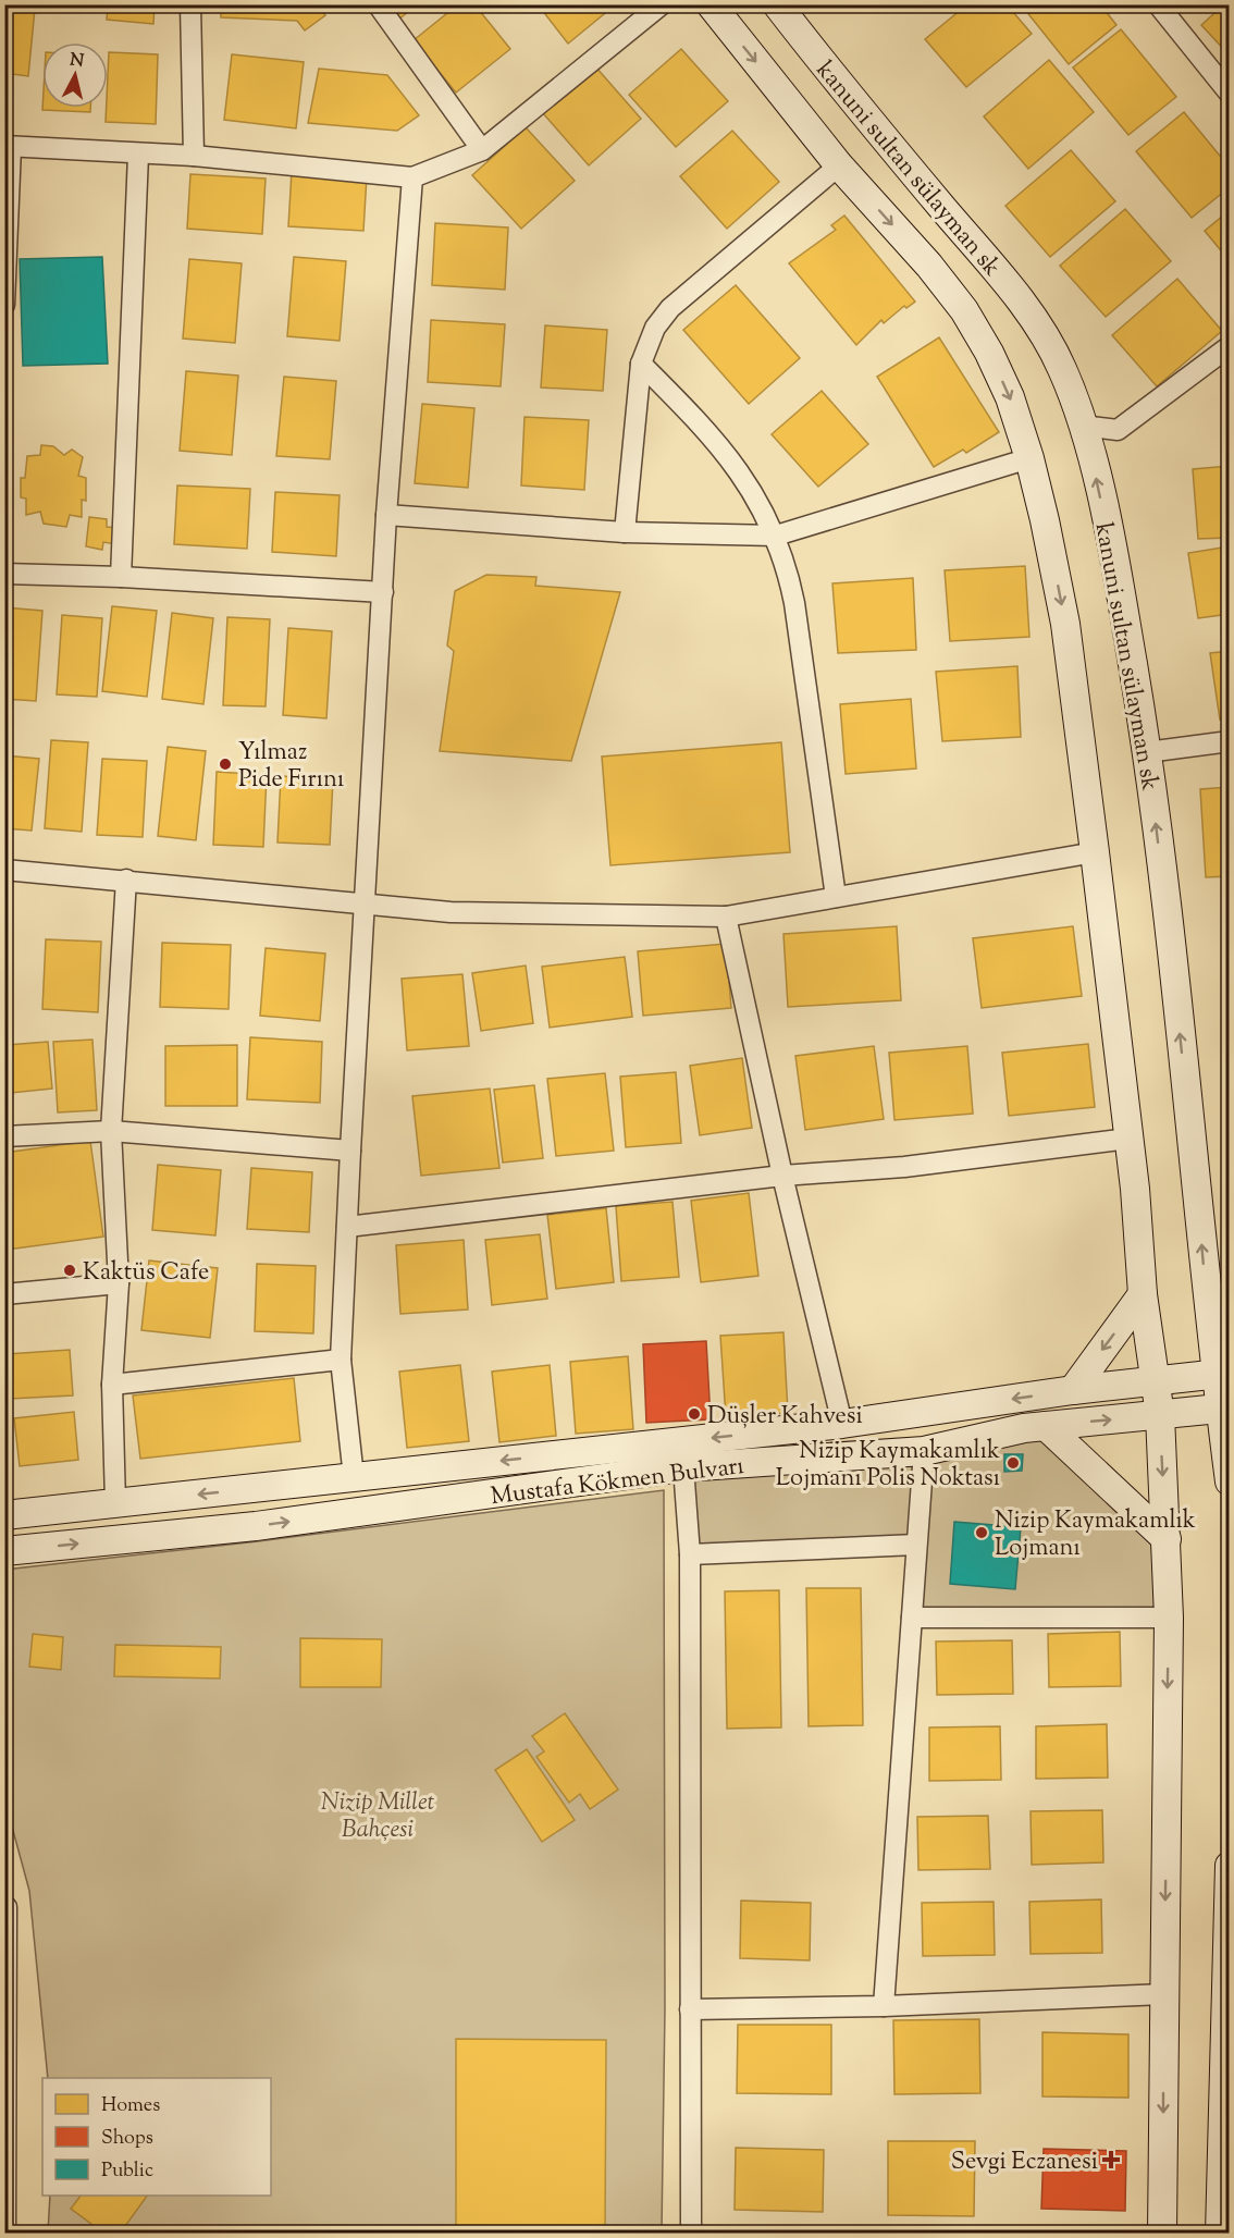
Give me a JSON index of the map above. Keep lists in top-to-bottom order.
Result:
{
  "streets": {
    "main road": ["kanuni sultan sülayman sk", "Mustafa Kökmen Bulvarı"]
  },
  "crossings": [
    ["kanuni sultan sülayman sk", "Mustafa Kökmen Bulvarı"]
  ],
  "parks": ["Nizip Millet Bahçesi"],
  "places": {
    "other": [
      "Yılmaz Pide Fırını",
      "Kaktüs Cafe",
      "Düşler Kahvesi",
      "Nizip Kaymakamlık Lojmanı Polis Noktası",
      "Nizip Kaymakamlık Lojmanı"
    ],
    "health": ["Sevgi Eczanesi"]
  },
  "legend": ["Homes", "Shops", "Public"],
  "north": "top"
}
